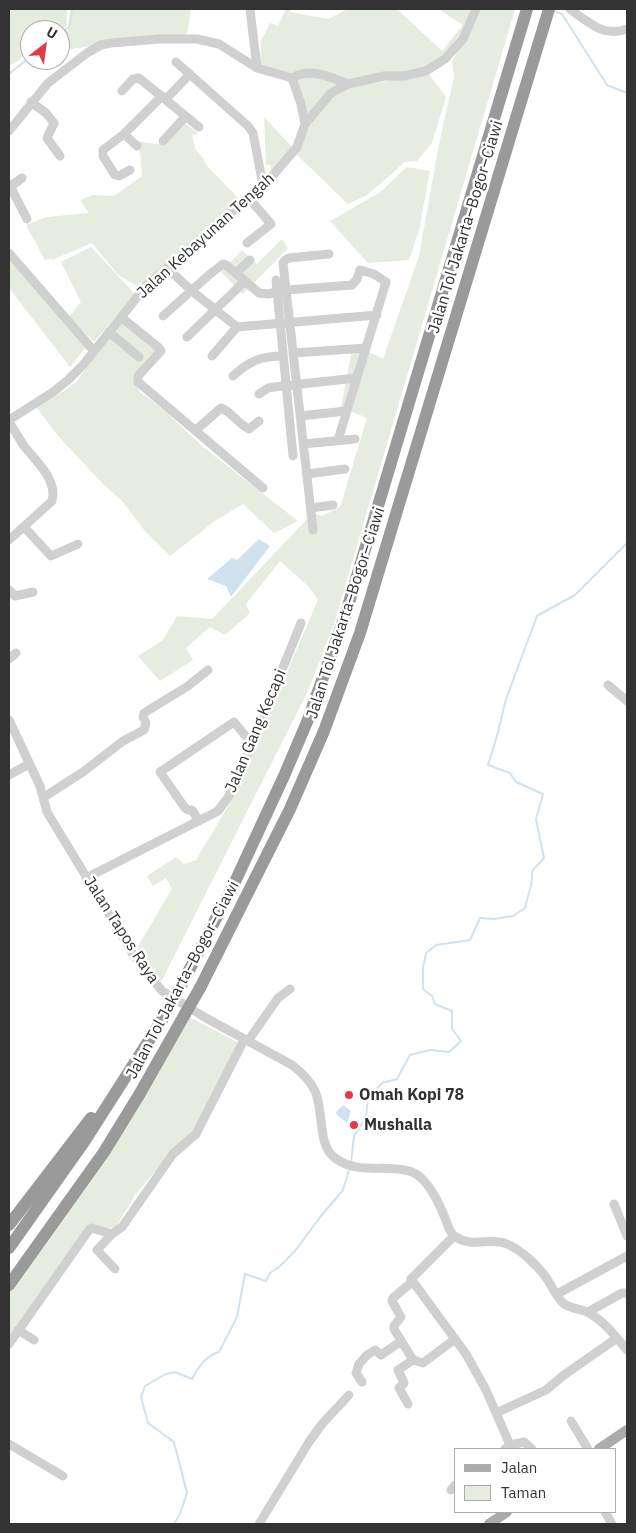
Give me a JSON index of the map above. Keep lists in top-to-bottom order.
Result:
{
  "streets": {
    "highway": ["Jalan Tol Jakarta–Bogor–Ciawi"],
    "street": ["Jalan Kebayunan Tengah", "Jalan Gang Kecapi", "Jalan Tapos Raya"]
  },
  "crossings": [
    ["Jalan Gang Kecapi", "Jalan Tapos Raya"]
  ],
  "places": ["Omah Kopi 78", "Mushalla"],
  "legend": ["Jalan", "Taman"],
  "north": "top right"
}
